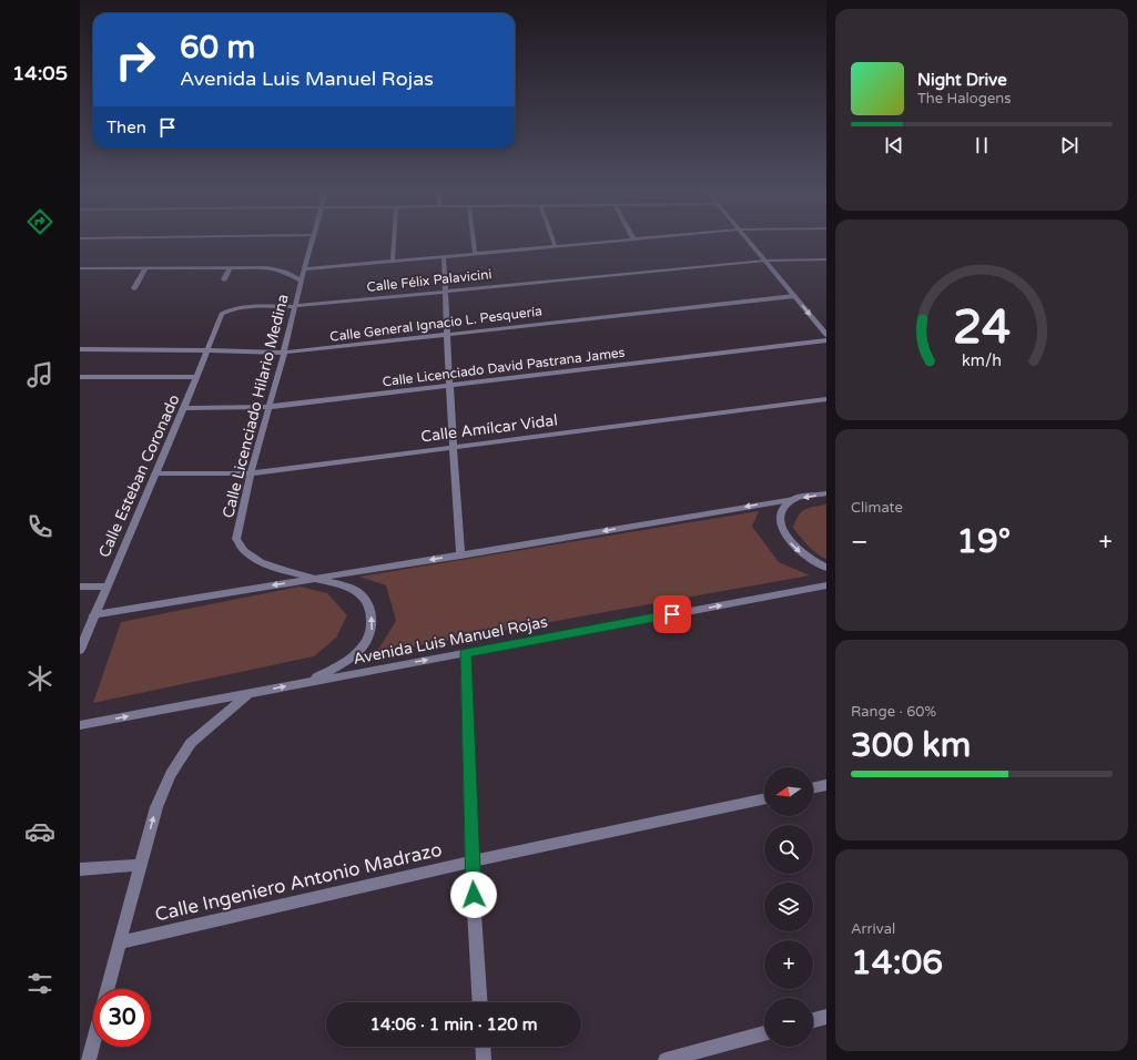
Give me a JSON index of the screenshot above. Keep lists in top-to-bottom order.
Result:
{
  "streets": {
    "street": [
      "Calle Félix Palavicini",
      "Calle General Ignacio L. Pesquería",
      "Calle Licenciado David Pastrana James",
      "Calle Licenciado Hilario Medina",
      "Calle Amílcar Vidal",
      "Calle Esteban Coronado",
      "Avenida Luis Manuel Rojas",
      "Calle Ingeniero Antonio Madrazo"
    ]
  },
  "crossings": [
    ["Calle Félix Palavicini", "Calle Licenciado Hilario Medina"],
    ["Calle Félix Palavicini", "Calle Esteban Coronado"],
    ["Calle General Ignacio L. Pesquería", "Calle Licenciado Hilario Medina"],
    ["Calle General Ignacio L. Pesquería", "Calle Esteban Coronado"],
    ["Calle Licenciado David Pastrana James", "Calle Licenciado Hilario Medina"],
    ["Calle Licenciado David Pastrana James", "Calle Esteban Coronado"],
    ["Calle Licenciado Hilario Medina", "Calle Amílcar Vidal"],
    ["Calle Licenciado Hilario Medina", "Avenida Luis Manuel Rojas"],
    ["Calle Amílcar Vidal", "Calle Esteban Coronado"]
  ],
  "one_way": ["Avenida Luis Manuel Rojas"],
  "north": "left",
  "page": {
    "tabs": "14:05",
    "turn": ["60 m", "Avenida Luis Manuel Rojas"],
    "song": ["Night Drive", "The Halogens"],
    "then": "Then",
    "tile": [
      "Climate",
      ["Range · 60%", "300 km"],
      ["Arrival", "14:06"]
    ],
    "heat": ["−", "19°", "+"],
    "map_buttons": ["+", "−"],
    "limit": "30",
    "trip": "14:06 · 1 min · 120 m",
    "gauge": ["24", "km/h"]
  }
}
